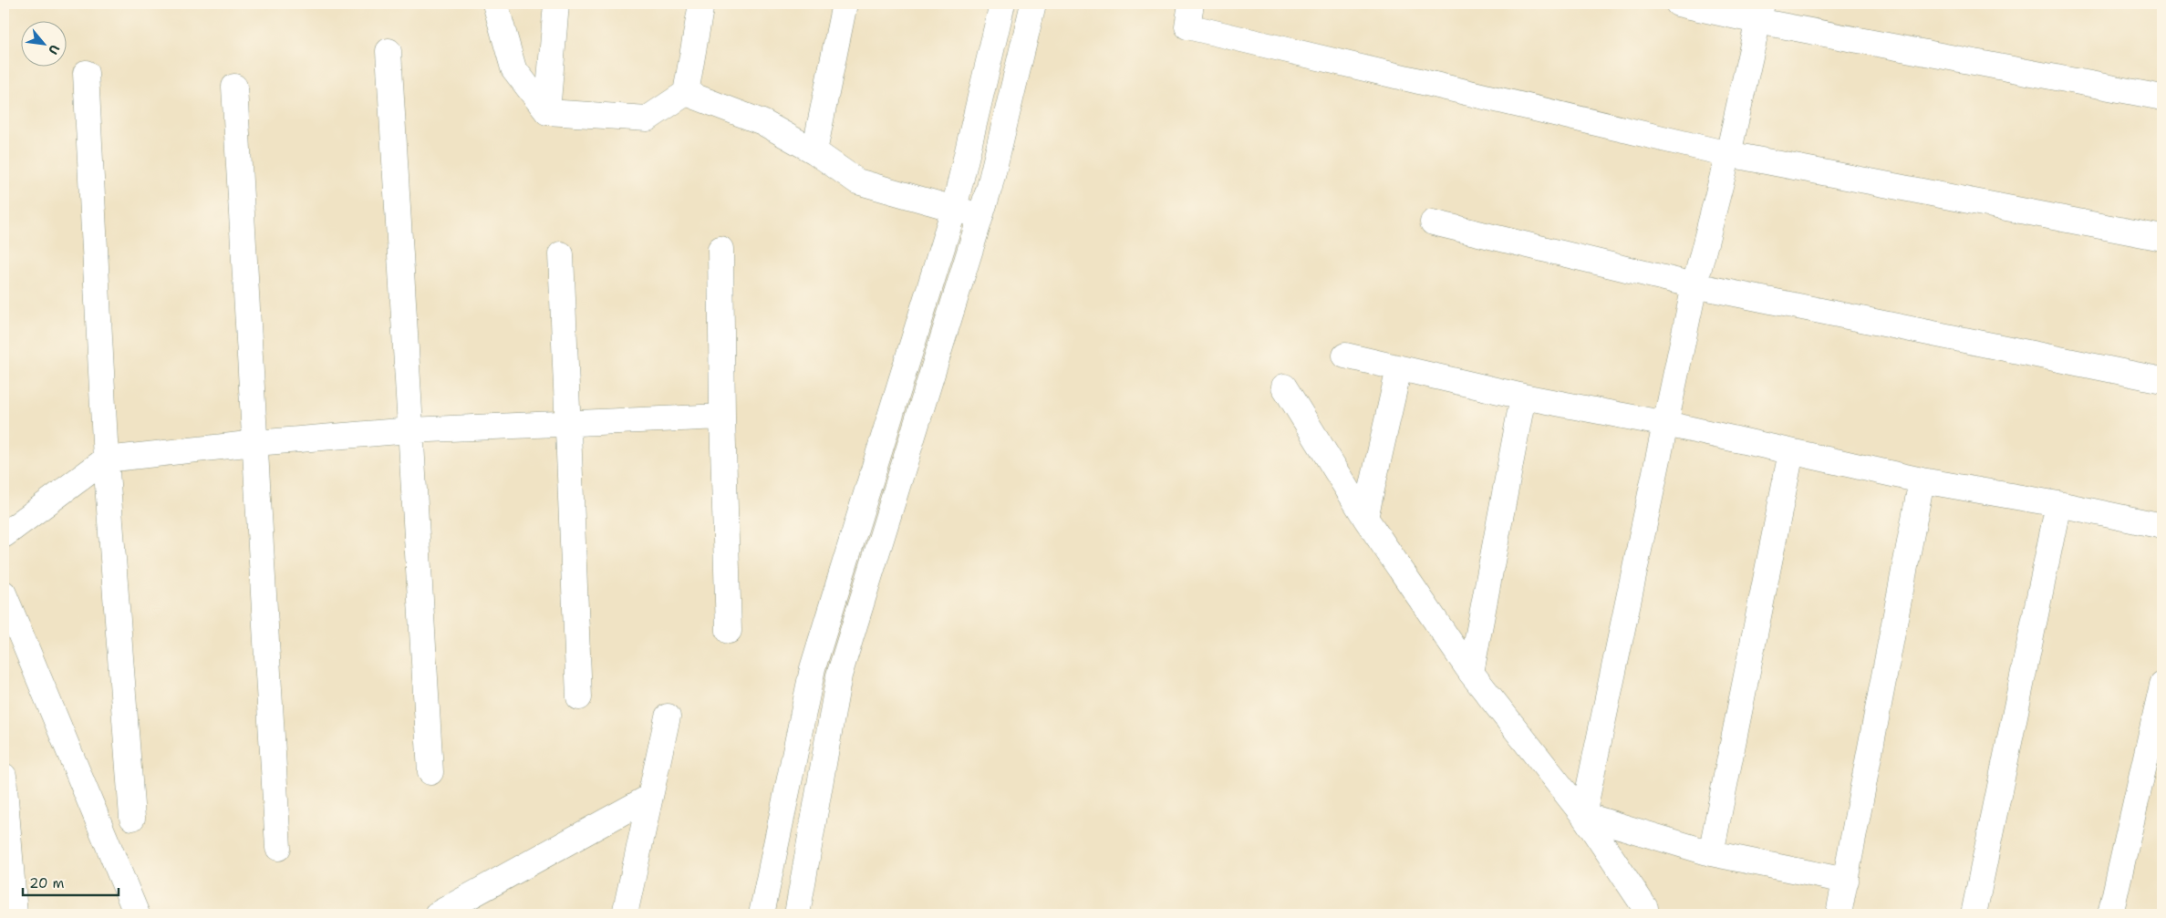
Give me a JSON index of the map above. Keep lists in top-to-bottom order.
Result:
{
  "scale_bar": "20 m",
  "north": "bottom right"
}
